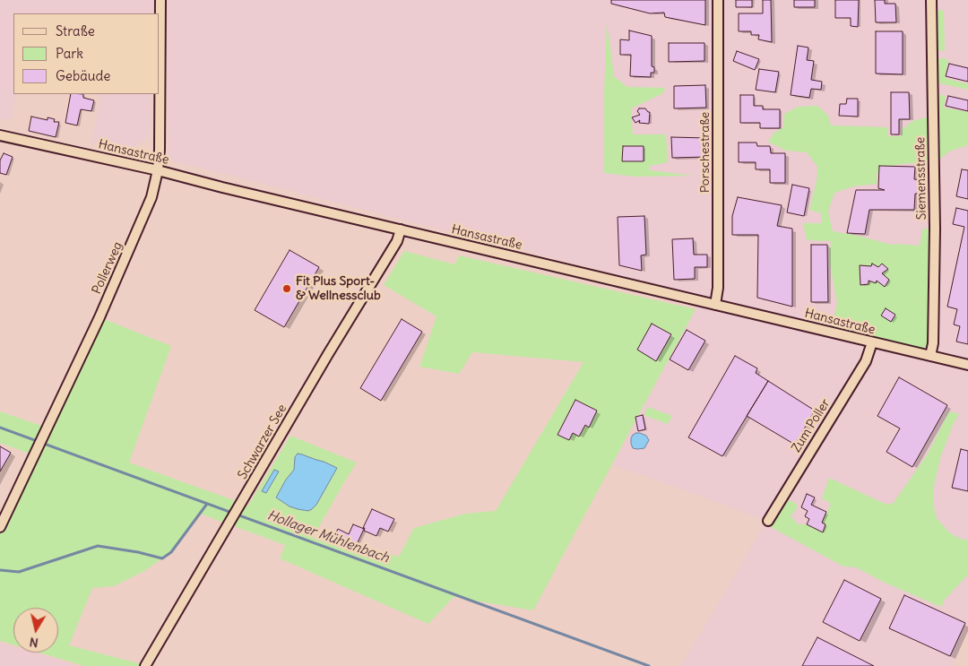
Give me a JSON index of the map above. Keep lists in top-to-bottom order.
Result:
{
  "streets": {
    "street": [
      "Hansastraße",
      "Porschestraße",
      "Siemensstraße",
      "Pollerweg",
      "Zum Poller",
      "Schwarzer See"
    ]
  },
  "crossings": [
    ["Hansastraße", "Porschestraße"],
    ["Hansastraße", "Siemensstraße"],
    ["Hansastraße", "Pollerweg"],
    ["Hansastraße", "Zum Poller"],
    ["Hansastraße", "Schwarzer See"]
  ],
  "water": ["Hollager Mühlenbach"],
  "places": ["Fit Plus Sport- & Wellnessclub"],
  "legend": ["Straße", "Park", "Gebäude"],
  "north": "bottom"
}
